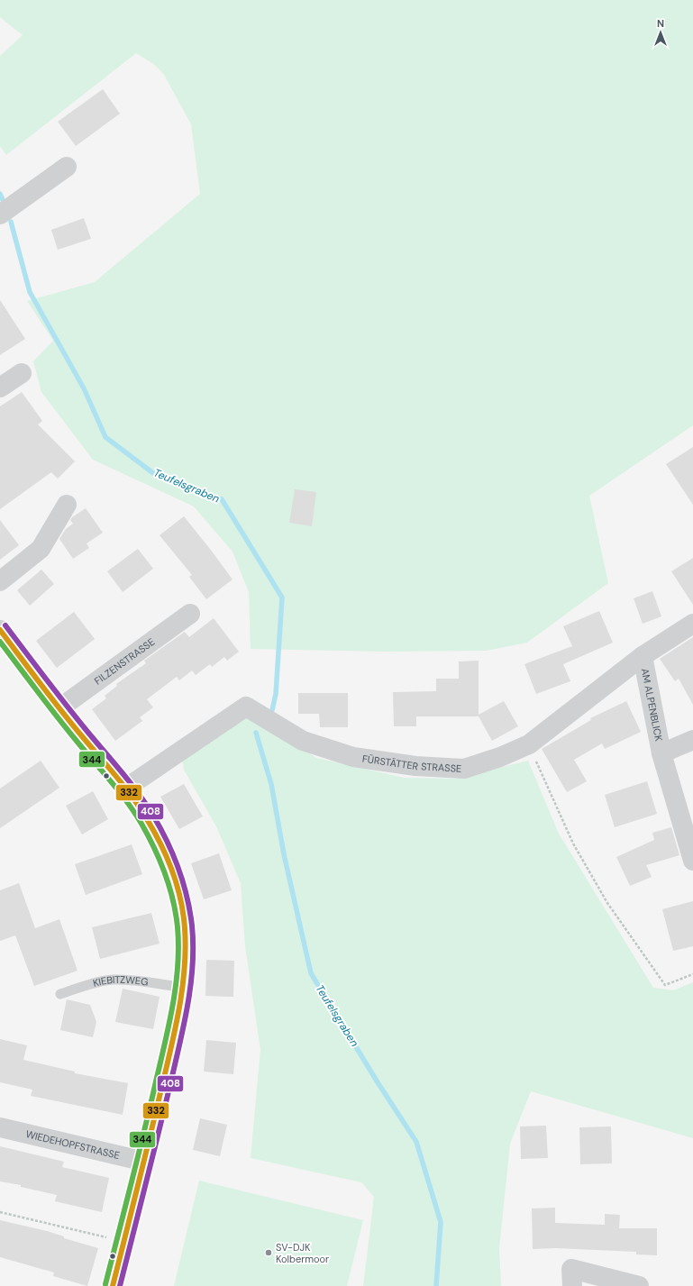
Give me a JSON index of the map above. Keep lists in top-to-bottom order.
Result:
{
  "streets": {
    "street": [
      "FILZENSTRASSE",
      "AM ALPENBLICK",
      "FÜRSTÄTTER STRASSE",
      "WIEDEHOPFSTRASSE"
    ],
    "lane": ["KIEBITZWEG"]
  },
  "crossings": [
    ["AM ALPENBLICK", "FÜRSTÄTTER STRASSE"]
  ],
  "water": ["Teufelsgraben"],
  "places": ["SV-DJK Kolbermoor"],
  "lines": ["transit line 408", "transit line 332", "transit line 344"],
  "north": "top"
}
